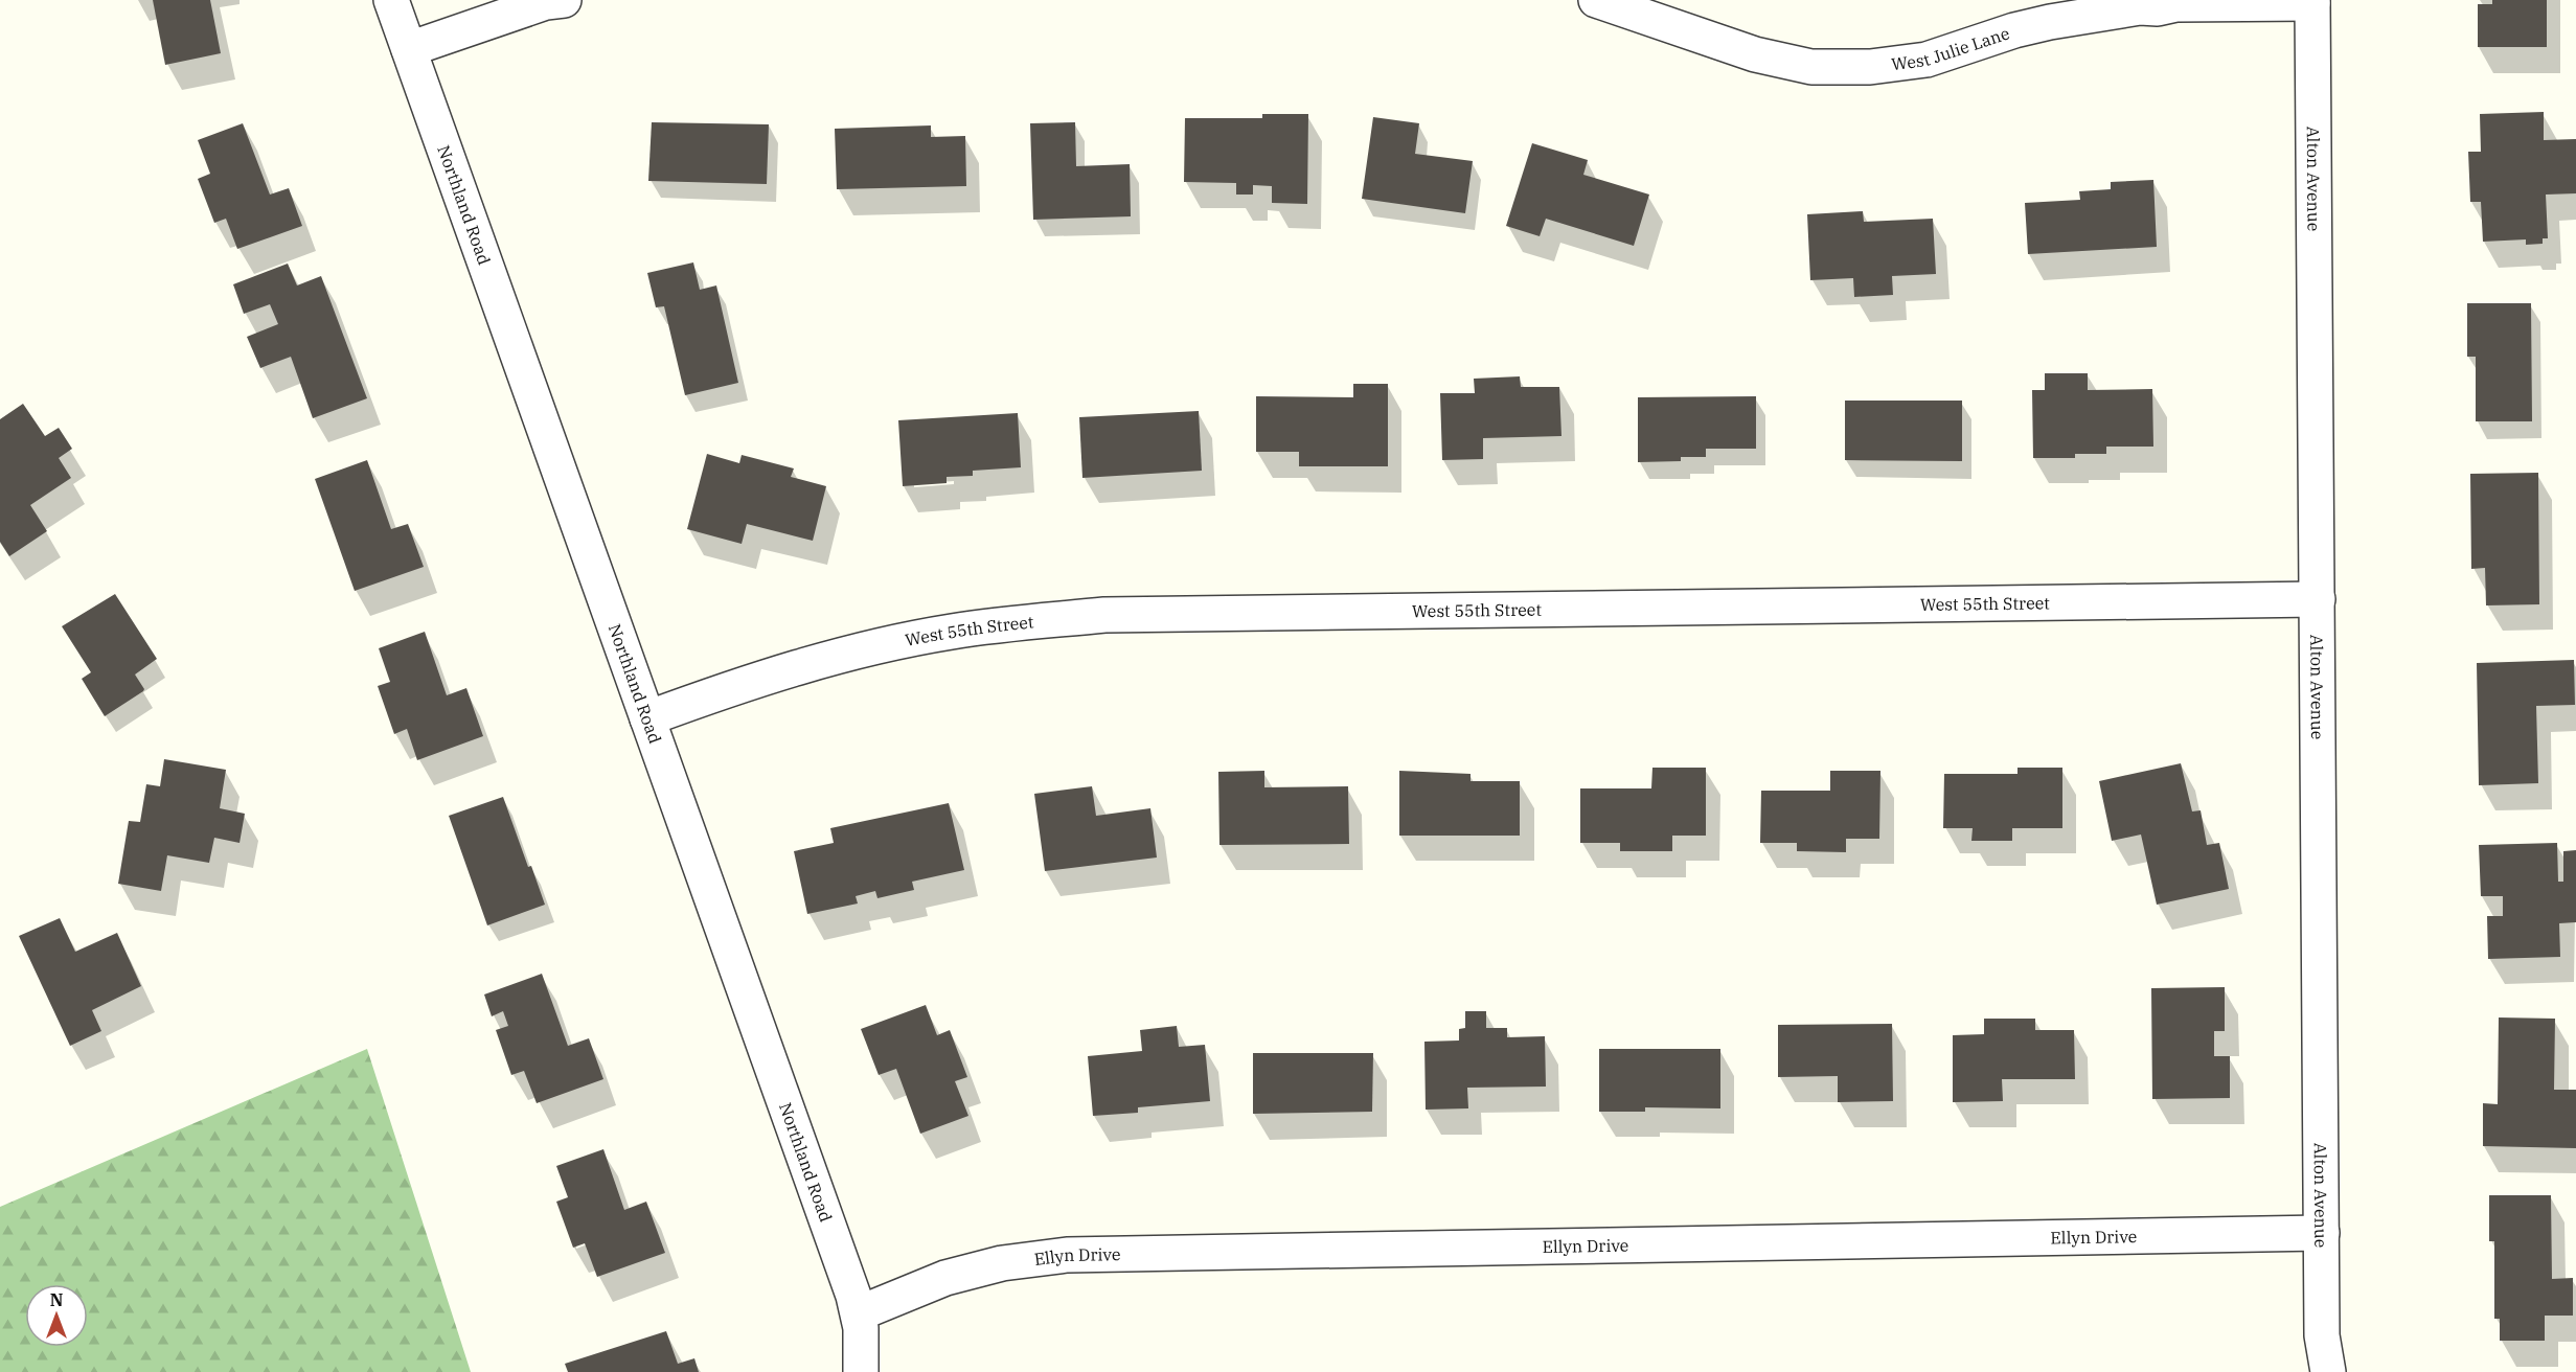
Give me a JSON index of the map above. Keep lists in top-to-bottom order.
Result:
{
  "streets": {
    "street": [
      "West Julie Lane",
      "Alton Avenue",
      "Northland Road",
      "West 55th Street",
      "Ellyn Drive"
    ]
  },
  "crossings": [
    ["West Julie Lane", "Alton Avenue"],
    ["Alton Avenue", "West 55th Street"],
    ["Alton Avenue", "Ellyn Drive"],
    ["Northland Road", "West 55th Street"],
    ["Northland Road", "Ellyn Drive"]
  ],
  "north": "top"
}
